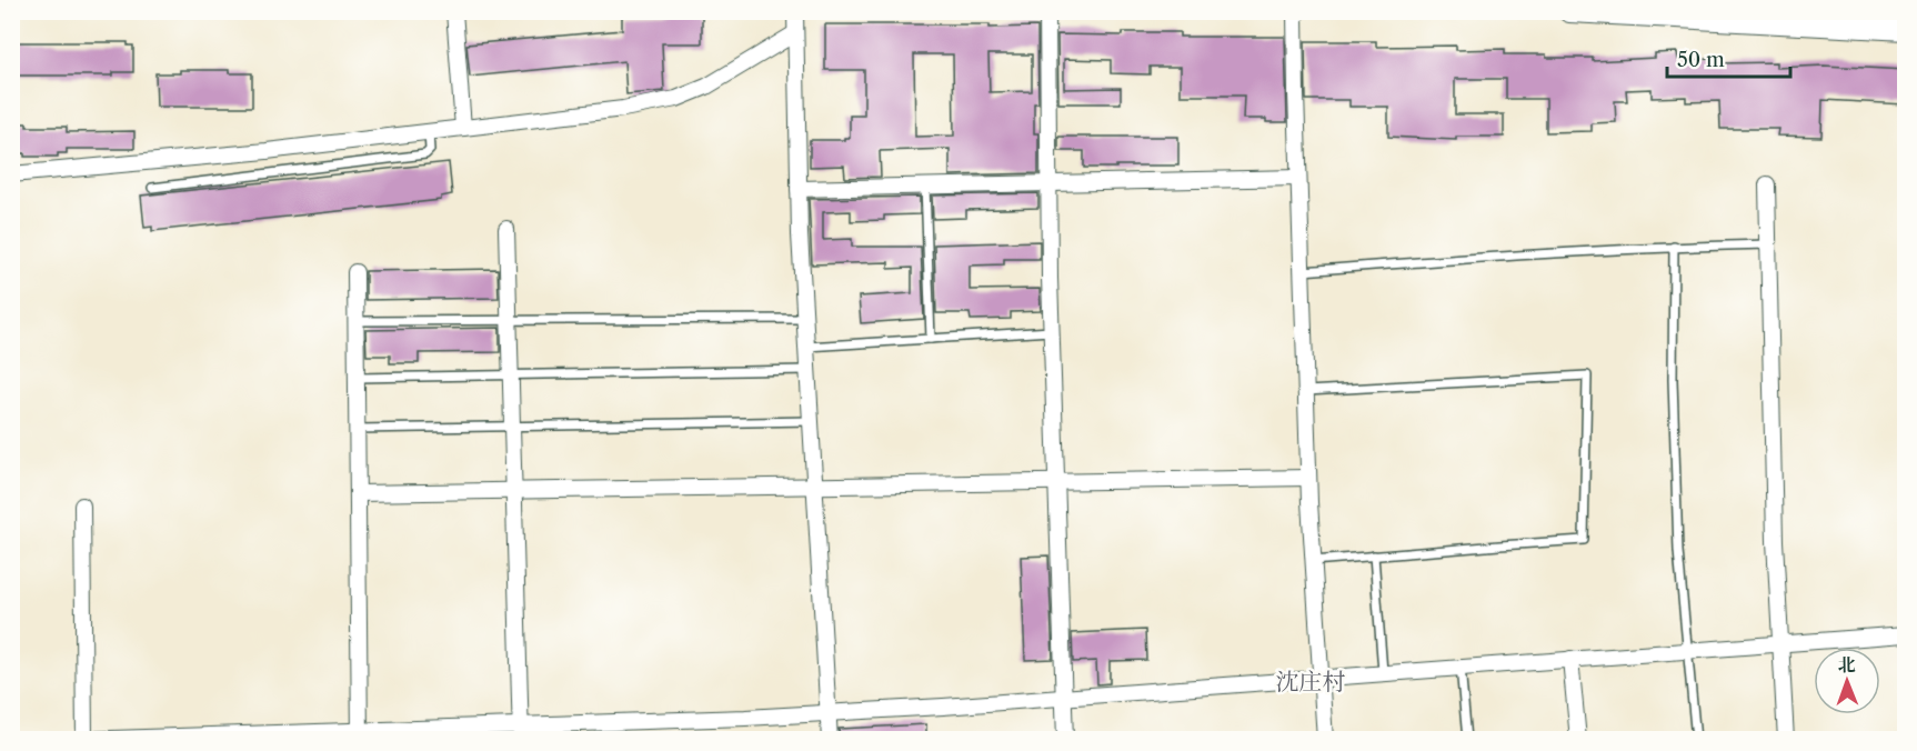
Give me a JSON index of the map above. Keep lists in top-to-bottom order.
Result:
{
  "districts": ["沈庄村"],
  "scale_bar": "50 m",
  "north": "top"
}
